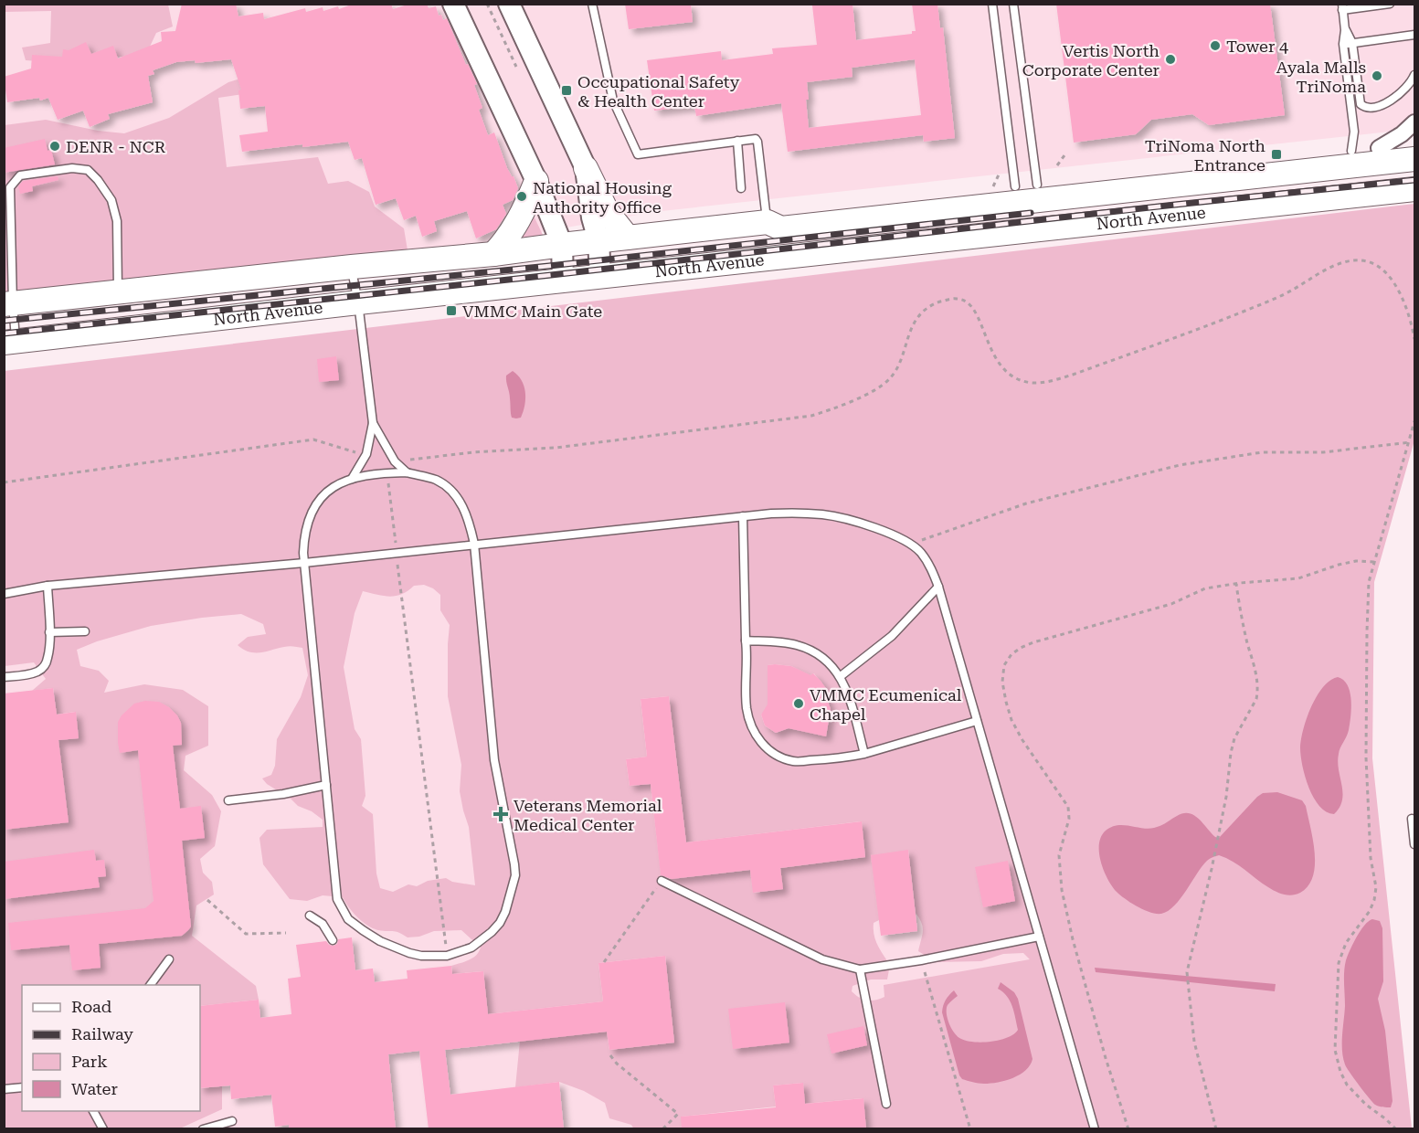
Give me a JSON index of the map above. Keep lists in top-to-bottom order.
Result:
{
  "streets": {
    "main road": ["North Avenue"]
  },
  "places": {
    "other": [
      "Tower 4",
      "Vertis North Corporate Center",
      "Ayala Malls TriNoma",
      "DENR - NCR",
      "National Housing Authority Office",
      "VMMC Ecumenical Chapel"
    ],
    "transit": ["Occupational Safety & Health Center", "TriNoma North Entrance", "VMMC Main Gate"],
    "health": ["Veterans Memorial Medical Center"]
  },
  "legend": [
    "Road",
    "Railway",
    "Park",
    "Water"
  ]
}
